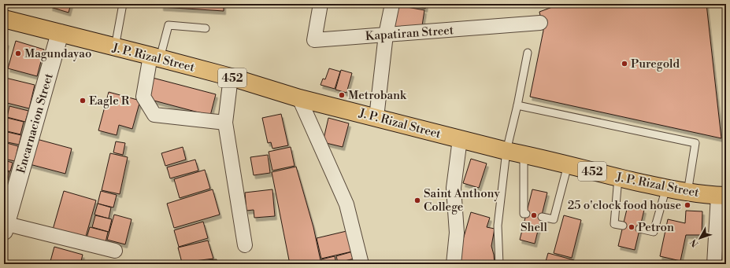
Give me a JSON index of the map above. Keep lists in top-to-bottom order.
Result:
{
  "streets": {
    "highway": ["J. P. Rizal Street", "452"],
    "street": ["Kapatiran Street", "Encarnacion Street"]
  },
  "crossings": [
    ["J. P. Rizal Street", "Encarnacion Street"]
  ],
  "places": [
    "Magundayao",
    "Puregold",
    "Metrobank",
    "Eagle R",
    "Saint Anthony College",
    "25 o'clock food house",
    "Shell",
    "Petron"
  ],
  "north": "bottom left"
}
